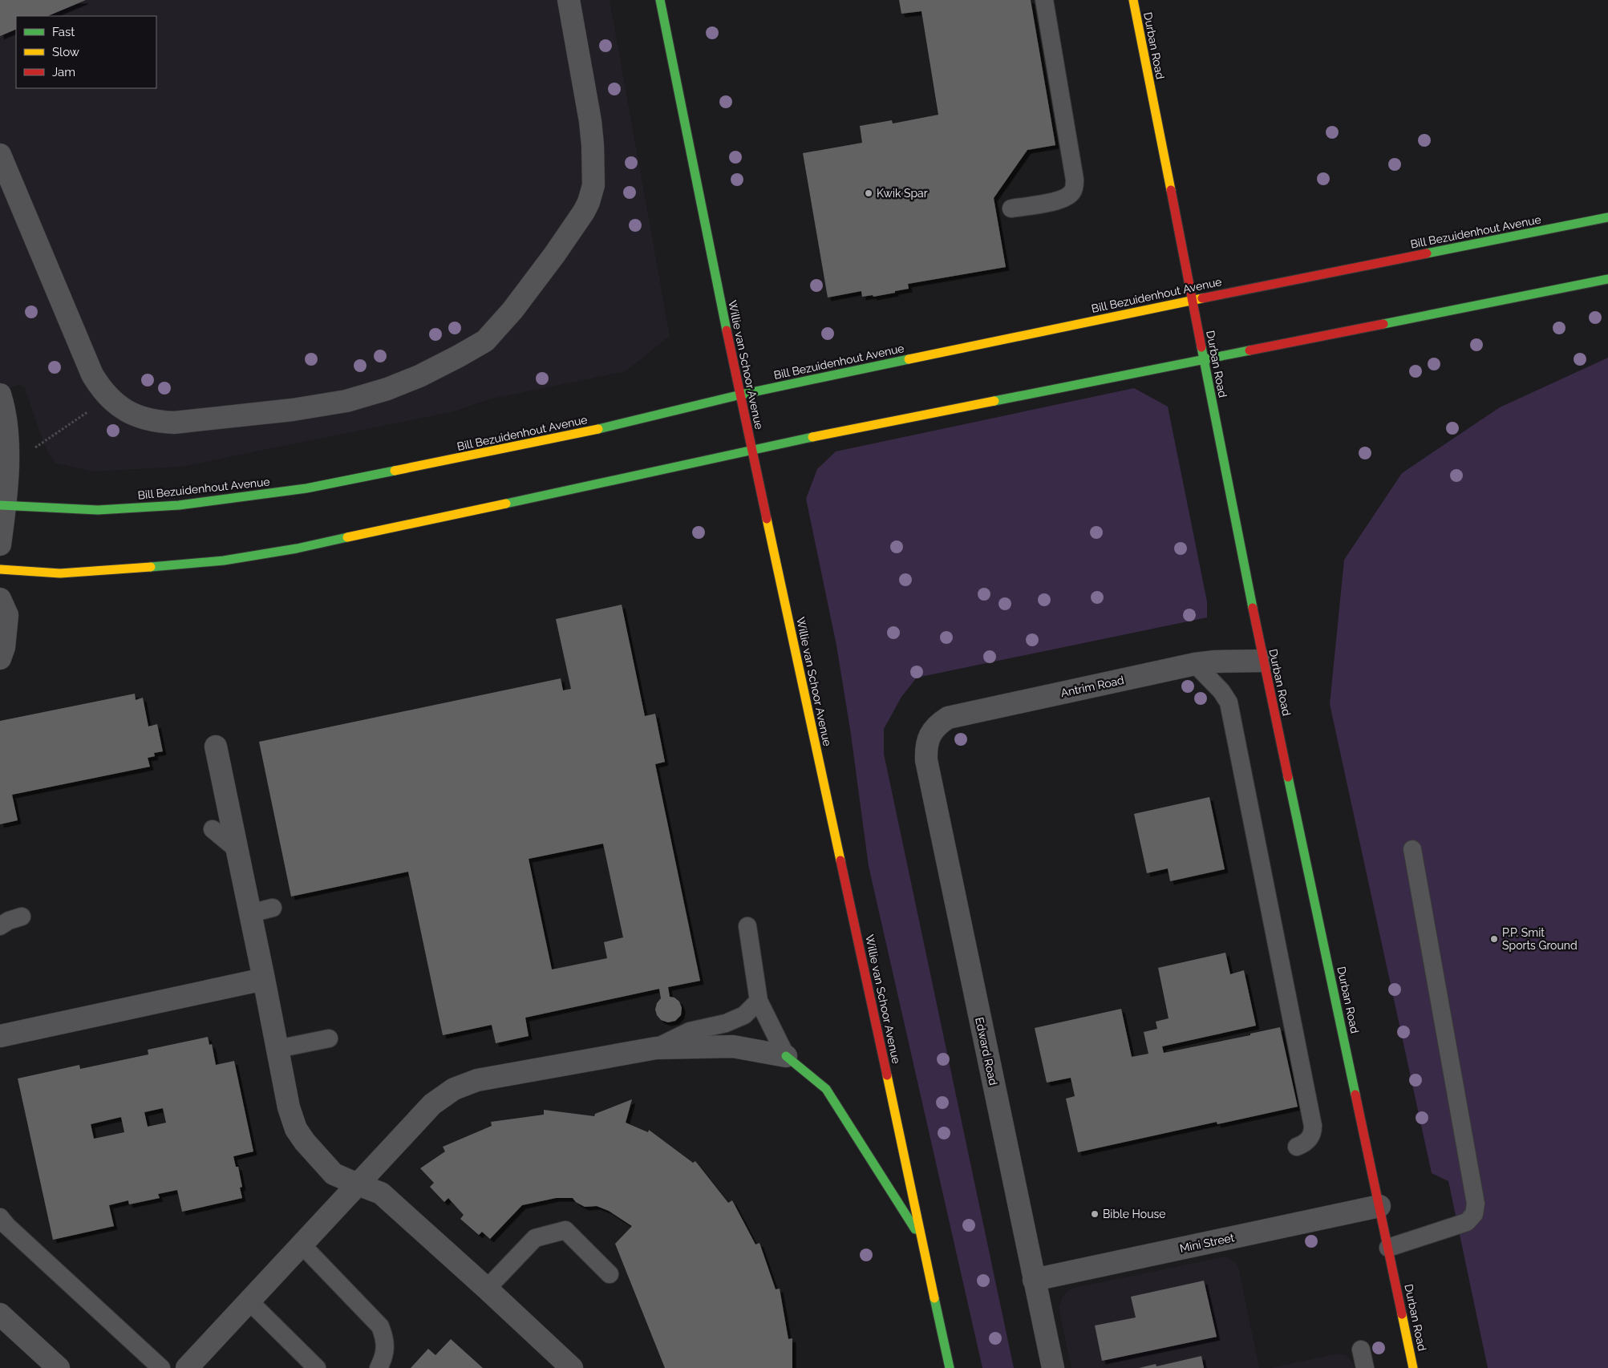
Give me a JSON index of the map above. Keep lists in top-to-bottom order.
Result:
{
  "streets": {
    "main road": ["Durban Road", "Bill Bezuidenhout Avenue", "Willie van Schoor Avenue"],
    "street": ["Antrim Road", "Edward Road", "Mini Street"]
  },
  "crossings": [
    ["Durban Road", "Bill Bezuidenhout Avenue"],
    ["Durban Road", "Antrim Road"],
    ["Durban Road", "Mini Street"],
    ["Bill Bezuidenhout Avenue", "Willie van Schoor Avenue"],
    ["Antrim Road", "Edward Road"],
    ["Edward Road", "Mini Street"]
  ],
  "places": ["Kwik Spar", "P.P. Smit Sports Ground", "Bible House"],
  "legend": ["Fast", "Slow", "Jam"]
}
